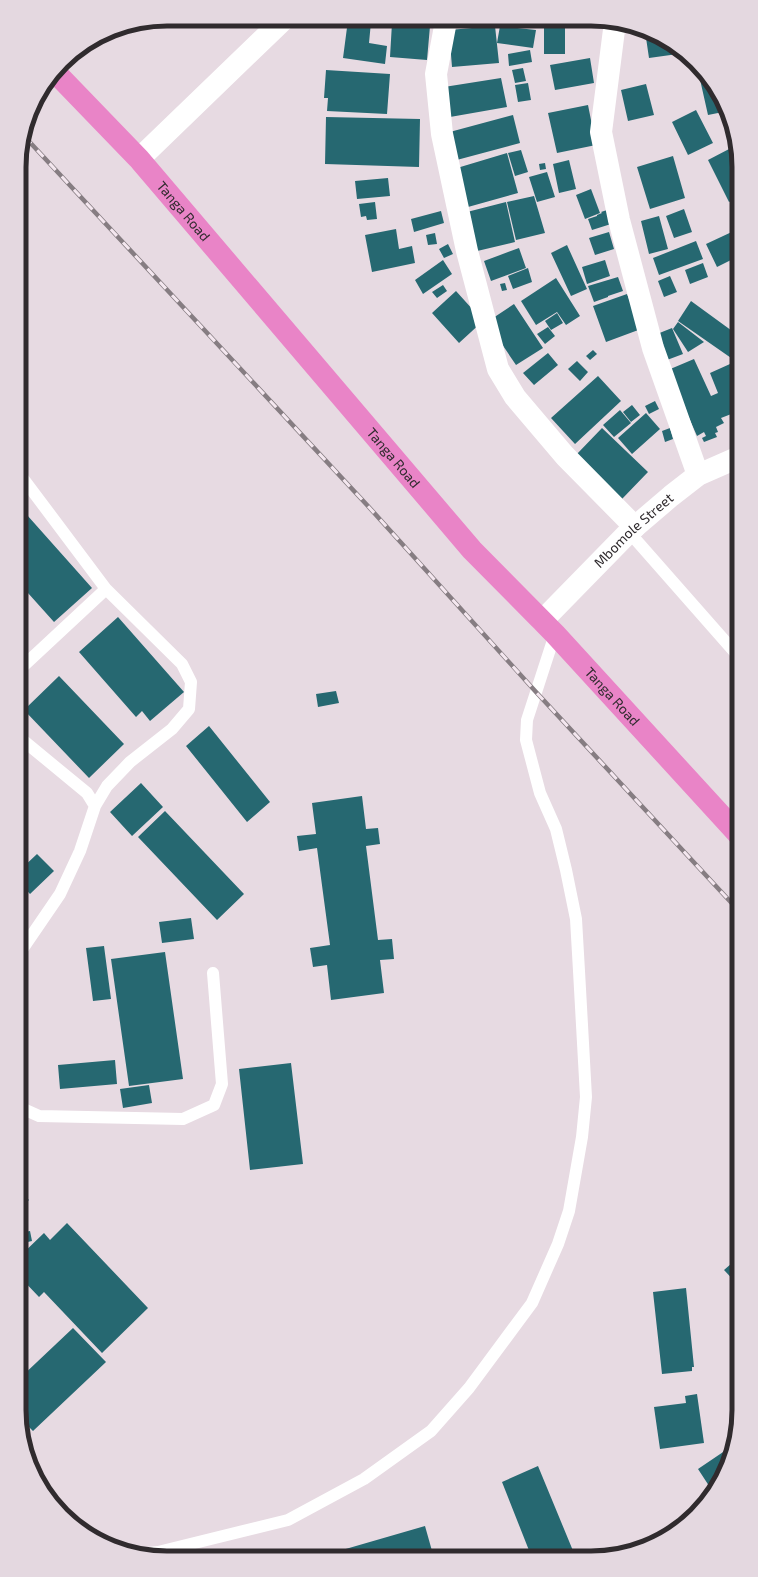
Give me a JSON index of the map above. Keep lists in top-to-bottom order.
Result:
{
  "streets": {
    "highway": ["Tanga Road"],
    "street": ["Mbomole Street"]
  },
  "crossings": [
    ["Tanga Road", "Mbomole Street"]
  ]
}
